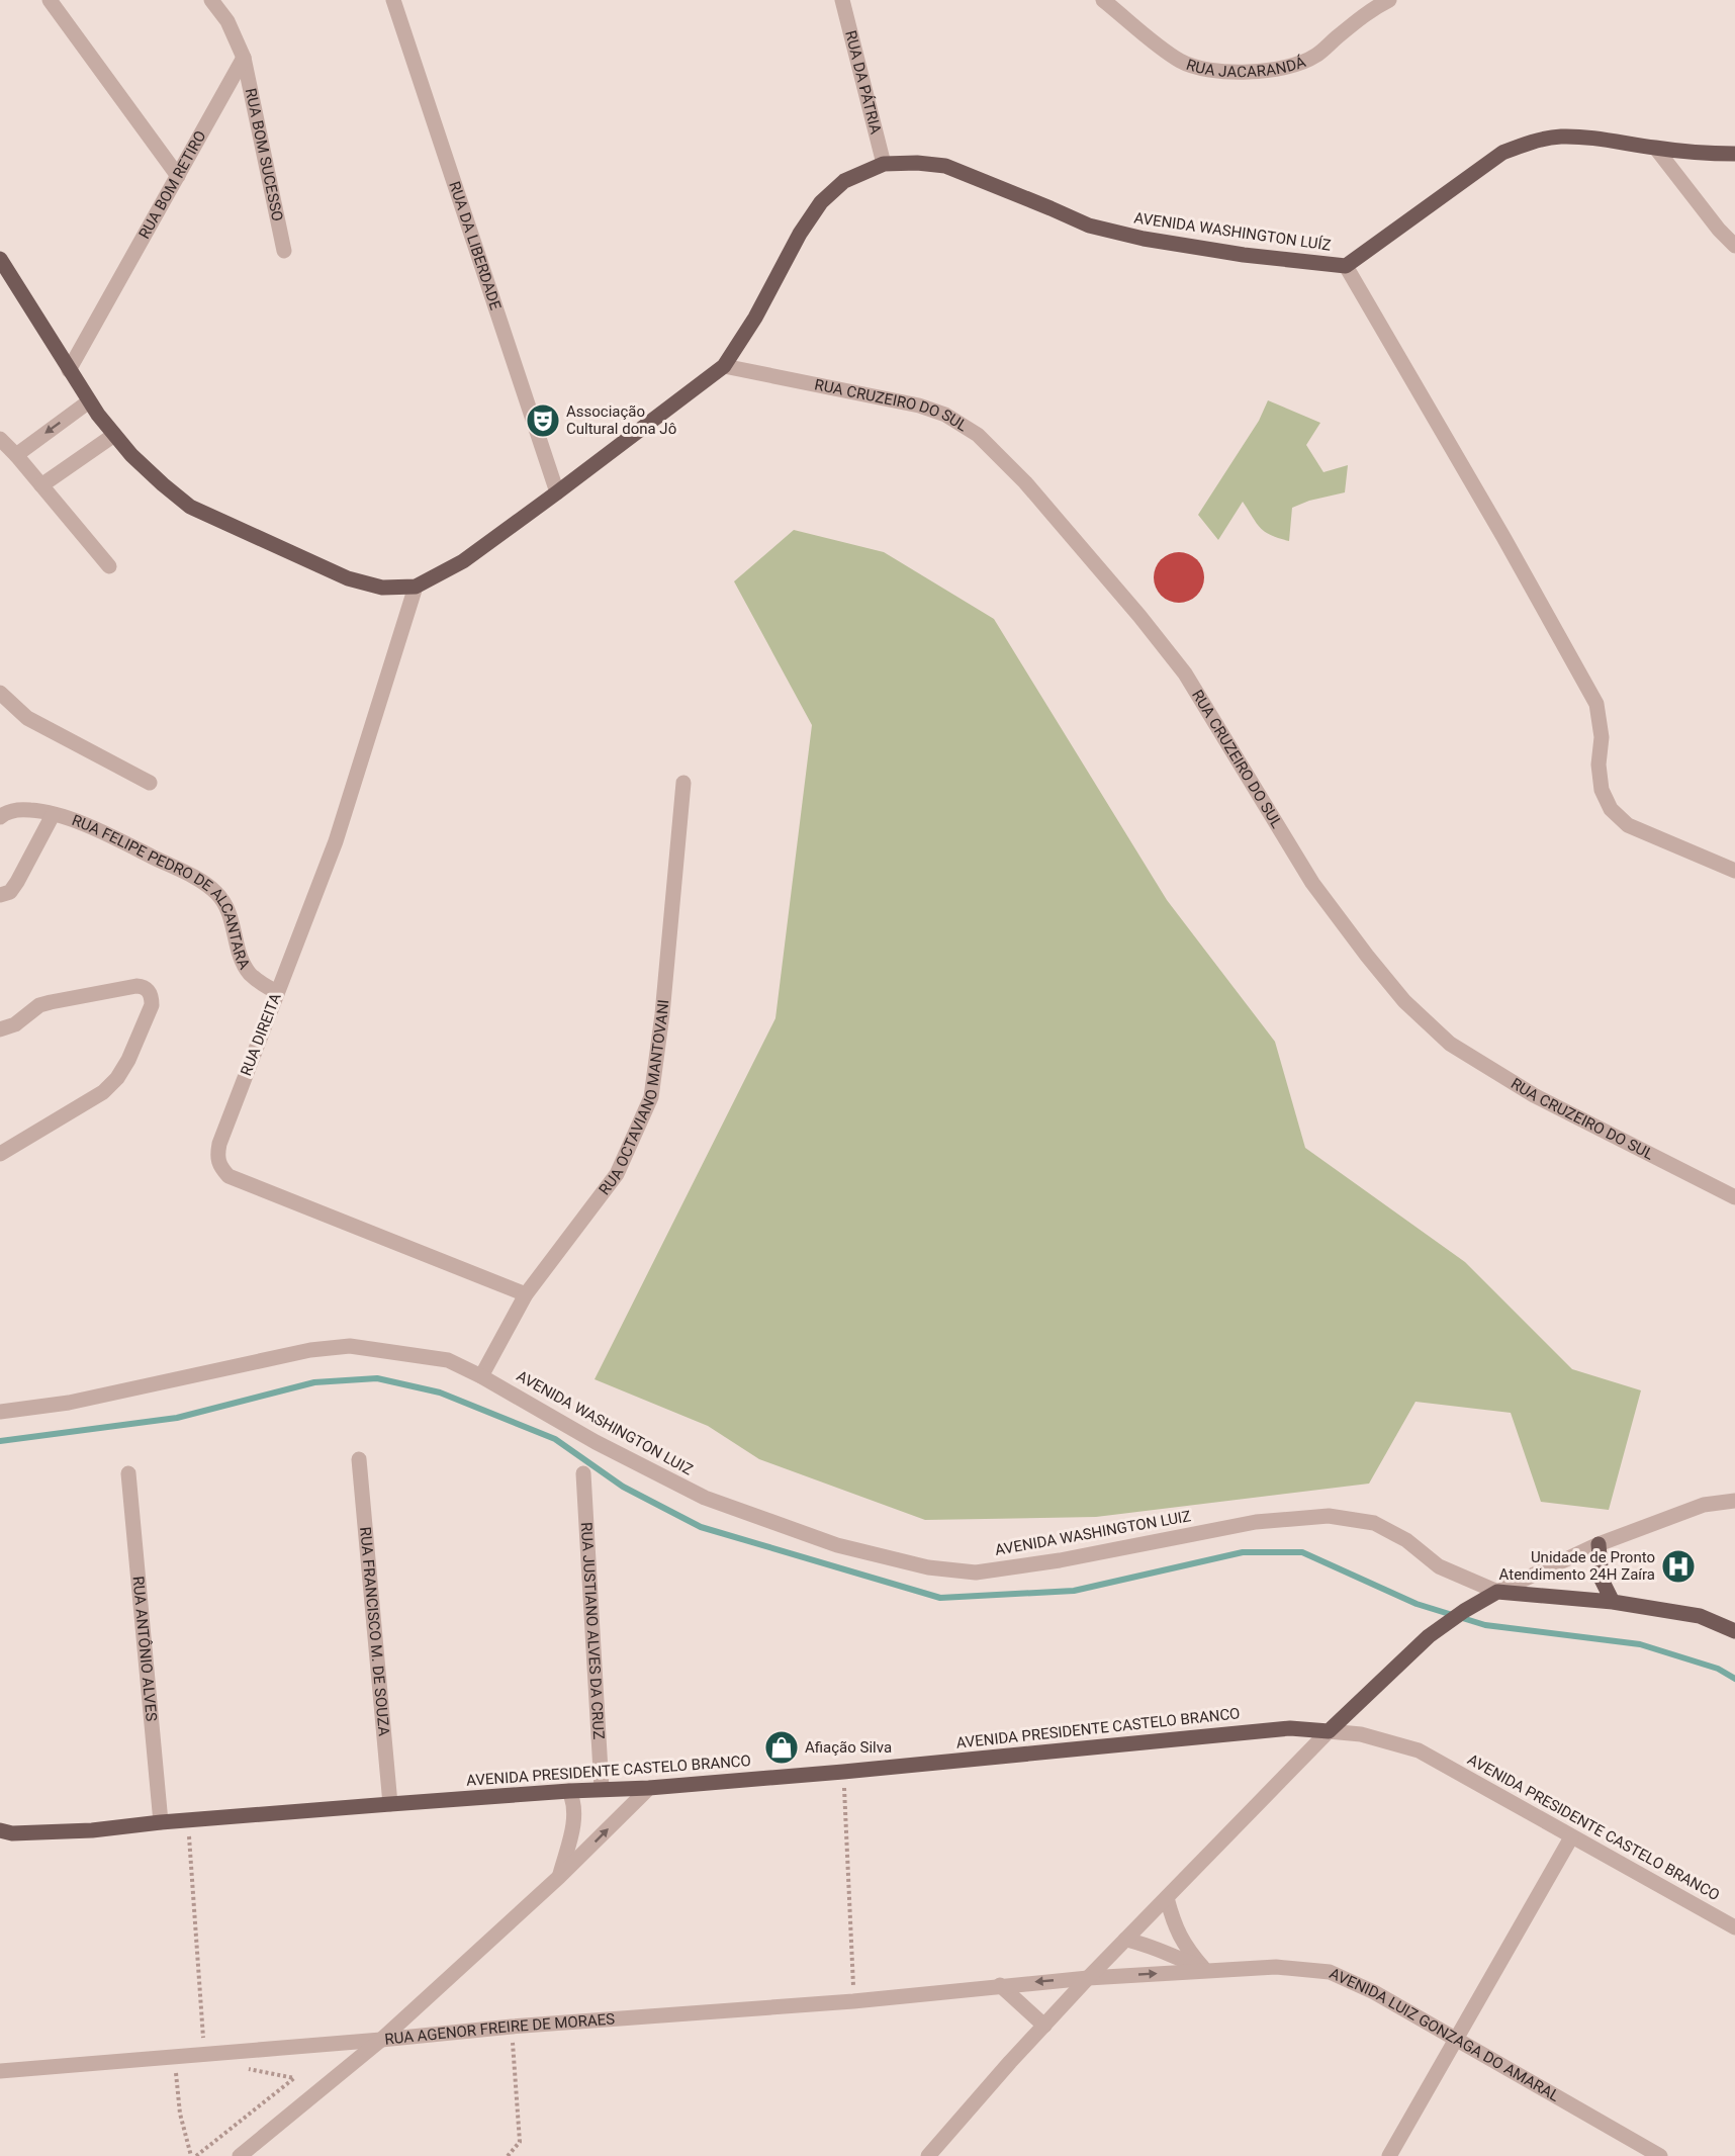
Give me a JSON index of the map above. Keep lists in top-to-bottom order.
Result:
{
  "streets": {
    "main road": ["AVENIDA WASHINGTON LUÍZ", "AVENIDA PRESIDENTE CASTELO BRANCO"],
    "street": [
      "RUA JACARANDÁ",
      "RUA DA PÁTRIA",
      "RUA BOM SUCESSO",
      "RUA BOM RETIRO",
      "RUA DA LIBERDADE",
      "RUA CRUZEIRO DO SUL",
      "RUA FELIPE PEDRO DE ALCANTARA",
      "RUA DIREITA",
      "RUA OCTAVIANO MANTOVANI",
      "AVENIDA WASHINGTON LUIZ",
      "RUA JUSTIANO ALVES DA CRUZ",
      "RUA FRANCISCO M. DE SOUZA",
      "RUA ANTÔNIO ALVES",
      "RUA AGENOR FREIRE DE MORAES",
      "AVENIDA LUIZ GONZAGA DO AMARAL"
    ]
  },
  "crossings": [
    ["RUA DA PÁTRIA", "AVENIDA WASHINGTON LUÍZ"],
    ["RUA BOM SUCESSO", "RUA BOM RETIRO"],
    ["RUA BOM RETIRO", "AVENIDA WASHINGTON LUÍZ"],
    ["AVENIDA WASHINGTON LUÍZ", "RUA DA LIBERDADE"],
    ["AVENIDA WASHINGTON LUÍZ", "RUA CRUZEIRO DO SUL"],
    ["AVENIDA WASHINGTON LUÍZ", "RUA DIREITA"],
    ["RUA FELIPE PEDRO DE ALCANTARA", "RUA DIREITA"],
    ["RUA DIREITA", "RUA OCTAVIANO MANTOVANI"],
    ["RUA OCTAVIANO MANTOVANI", "AVENIDA WASHINGTON LUIZ"],
    ["RUA JUSTIANO ALVES DA CRUZ", "AVENIDA PRESIDENTE CASTELO BRANCO"],
    ["RUA FRANCISCO M. DE SOUZA", "AVENIDA PRESIDENTE CASTELO BRANCO"],
    ["RUA ANTÔNIO ALVES", "AVENIDA PRESIDENTE CASTELO BRANCO"],
    ["RUA AGENOR FREIRE DE MORAES", "AVENIDA LUIZ GONZAGA DO AMARAL"]
  ],
  "places": {
    "theatre": ["Associação Cultural dona Jô"],
    "hospital": ["Unidade de Pronto Atendimento 24H Zaíra"],
    "shop": ["Afiação Silva"]
  }
}
